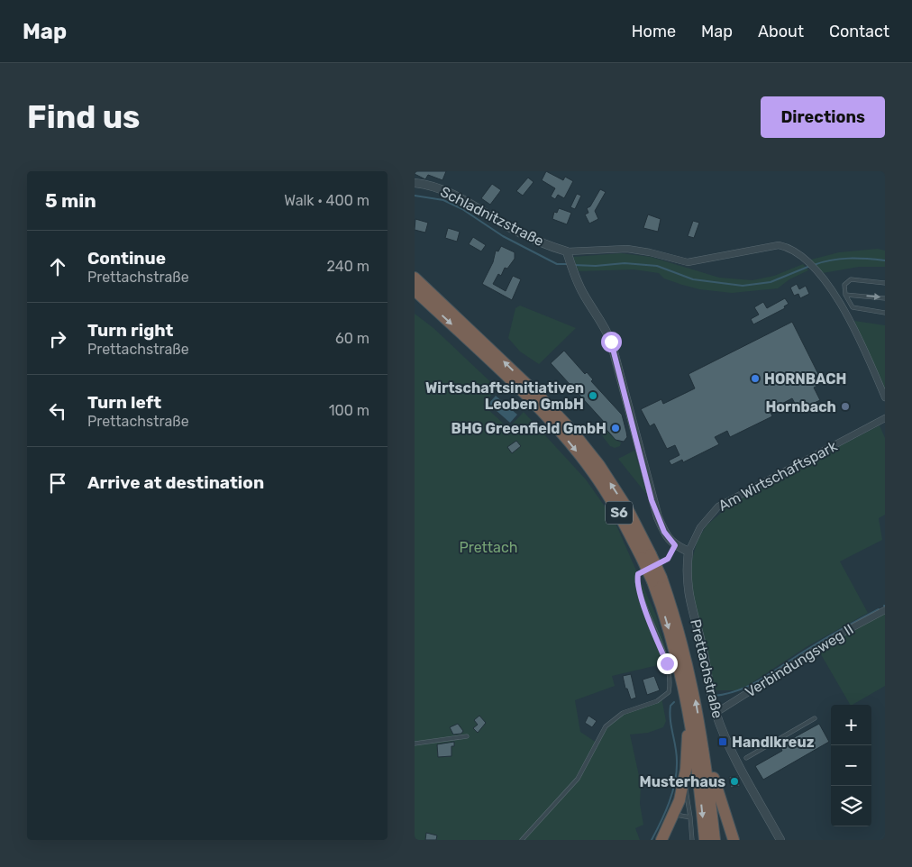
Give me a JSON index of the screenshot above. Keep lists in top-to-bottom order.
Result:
{
  "streets": {
    "highway": ["S6"],
    "street": [
      "Schladnitzstraße",
      "Am Wirtschaftspark",
      "Verbindungsweg II",
      "Prettachstraße"
    ]
  },
  "crossings": [
    ["Am Wirtschaftspark", "Prettachstraße"],
    ["Verbindungsweg II", "Prettachstraße"]
  ],
  "parks": ["Prettach"],
  "places": {
    "other": [
      "HORNBACH",
      "Wirtschaftsinitiativen Leoben GmbH",
      "Hornbach",
      "BHG Greenfield GmbH",
      "Musterhaus"
    ],
    "transit": ["Handlkreuz"]
  },
  "page": {
    "header": "Map",
    "nav": [
      "Home",
      "Map",
      "About",
      "Contact"
    ],
    "buttons": "Directions",
    "title": "Find us",
    "heading": ["5 min", "Walk · 400 m"],
    "list": [
      ["Continue", "Prettachstraße", "240 m"],
      ["Turn right", "Prettachstraße", "60 m"],
      ["Turn left", "Prettachstraße", "100 m"],
      "Arrive at destination"
    ],
    "map_buttons": ["+", "−"]
  }
}
